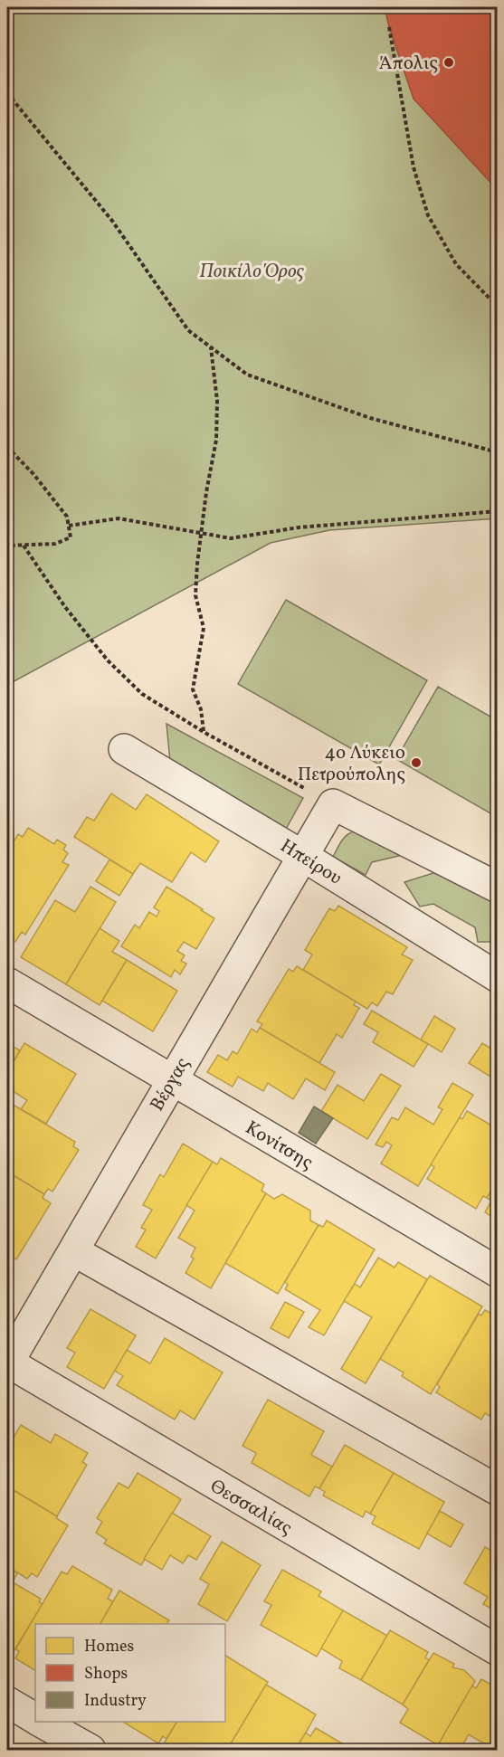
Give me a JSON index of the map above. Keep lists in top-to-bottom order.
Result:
{
  "streets": {
    "street": [
      "Ηπείρου",
      "Βέργας",
      "Κονίτσης",
      "Θεσσαλίας"
    ]
  },
  "crossings": [
    ["Ηπείρου", "Βέργας"],
    ["Βέργας", "Κονίτσης"],
    ["Βέργας", "Θεσσαλίας"]
  ],
  "parks": ["Ποικίλο Όρος"],
  "places": ["Άπολις", "4ο Λύκειο Πετρούπολης"],
  "legend": ["Homes", "Shops", "Industry"]
}
